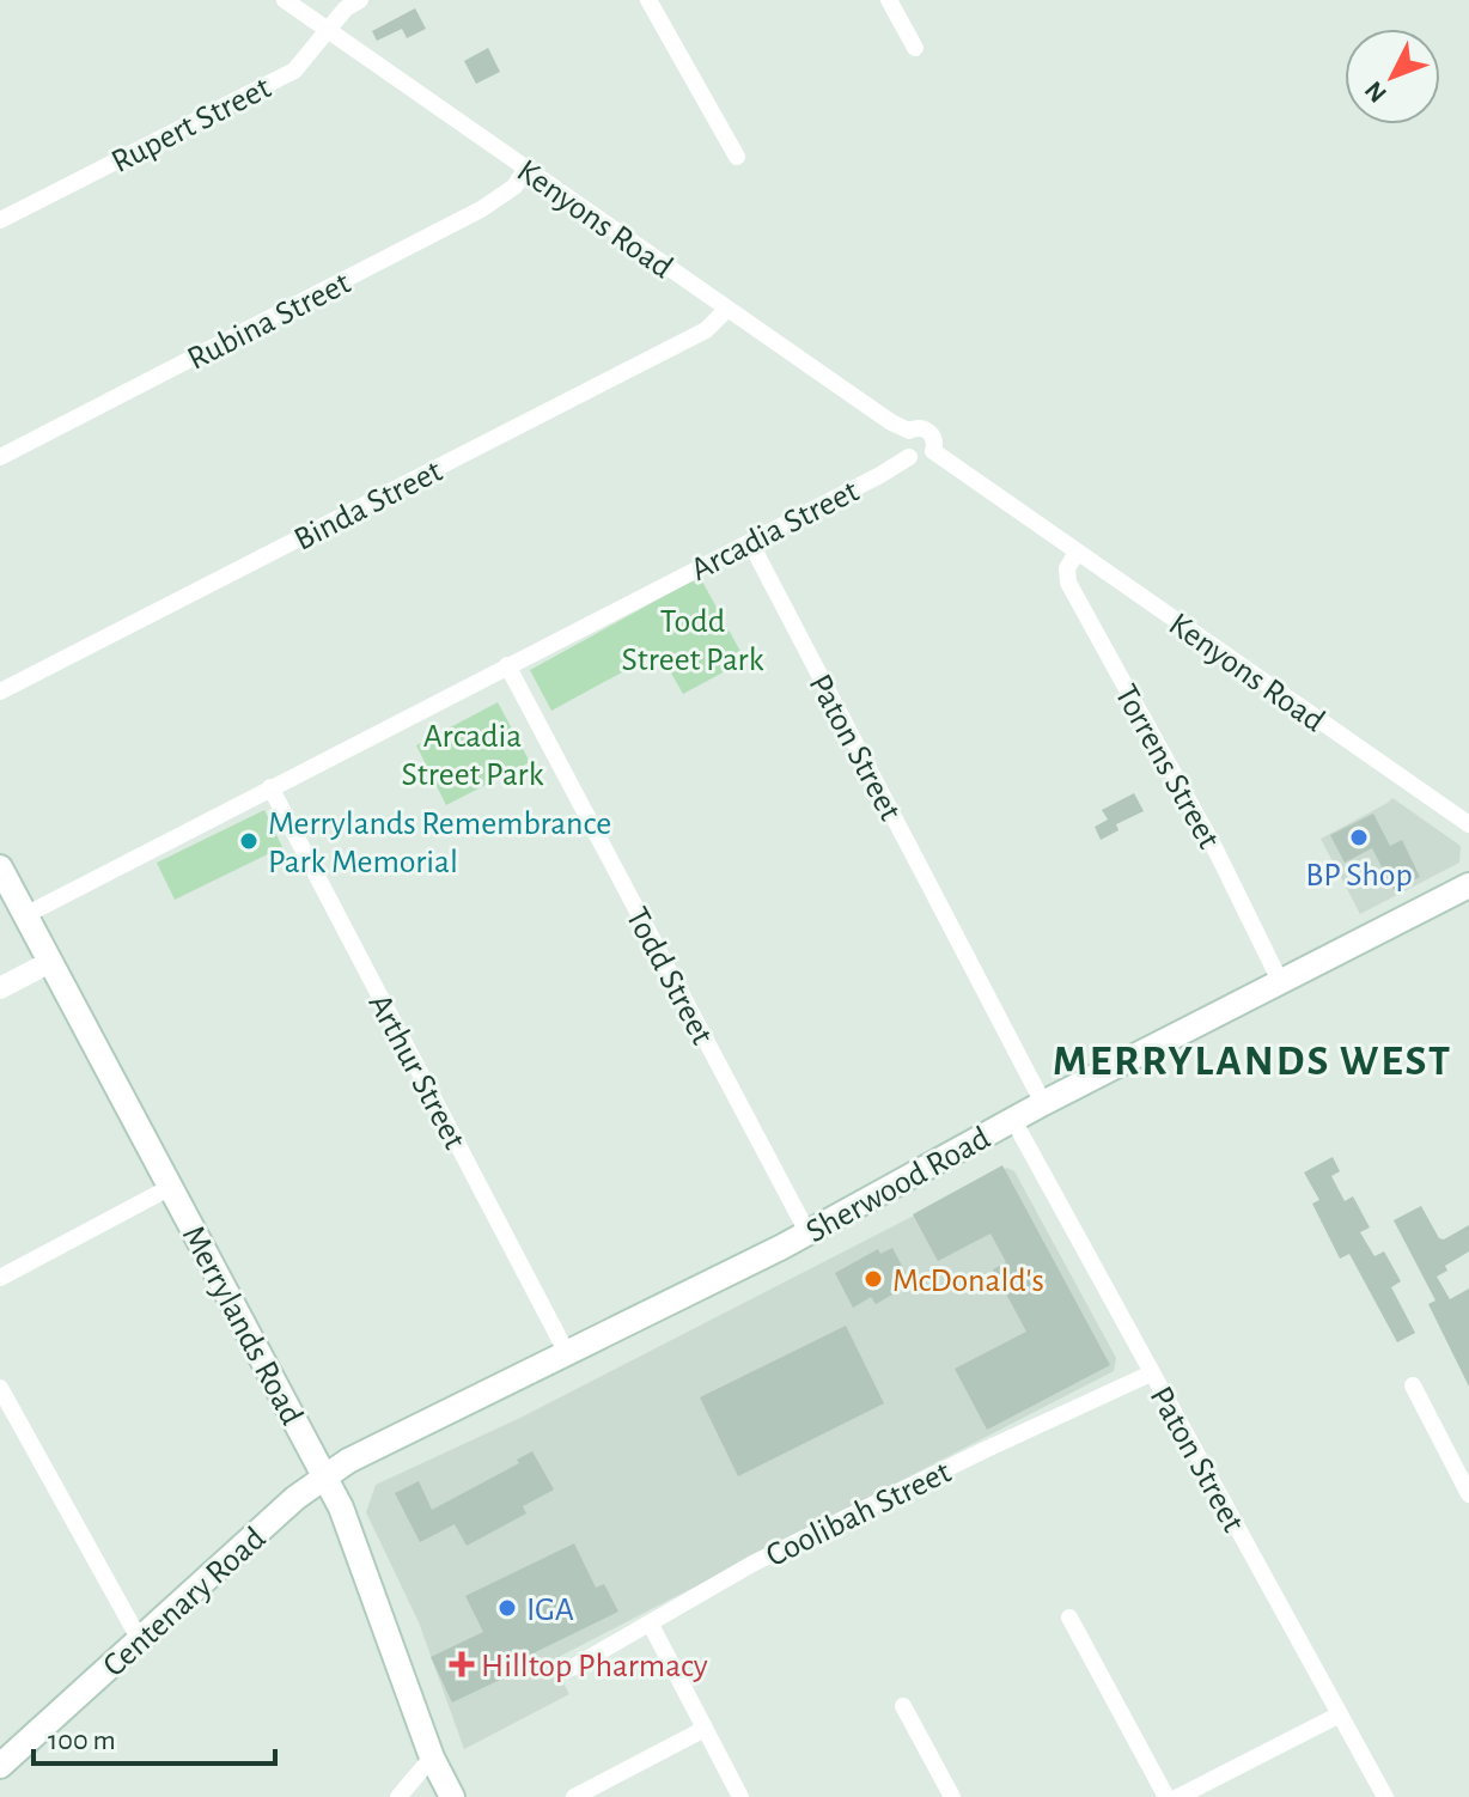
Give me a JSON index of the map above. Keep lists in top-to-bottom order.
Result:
{
  "streets": {
    "main road": ["Sherwood Road", "Merrylands Road", "Centenary Road"],
    "street": [
      "Rupert Street",
      "Kenyons Road",
      "Rubina Street",
      "Binda Street",
      "Arcadia Street",
      "Paton Street",
      "Torrens Street",
      "Todd Street",
      "Arthur Street",
      "Coolibah Street"
    ]
  },
  "crossings": [
    ["Rupert Street", "Kenyons Road"],
    ["Kenyons Road", "Rubina Street"],
    ["Kenyons Road", "Binda Street"],
    ["Kenyons Road", "Arcadia Street"],
    ["Kenyons Road", "Torrens Street"],
    ["Arcadia Street", "Paton Street"],
    ["Arcadia Street", "Todd Street"],
    ["Arcadia Street", "Arthur Street"],
    ["Arcadia Street", "Merrylands Road"],
    ["Paton Street", "Sherwood Road"],
    ["Paton Street", "Coolibah Street"],
    ["Torrens Street", "Sherwood Road"],
    ["Todd Street", "Sherwood Road"],
    ["Arthur Street", "Sherwood Road"],
    ["Sherwood Road", "Merrylands Road"],
    ["Sherwood Road", "Centenary Road"],
    ["Merrylands Road", "Centenary Road"]
  ],
  "districts": ["MERRYLANDS WEST"],
  "parks": ["Todd Street Park", "Arcadia Street Park"],
  "places": {
    "other": [
      "BP Shop",
      "Merrylands Remembrance Park Memorial",
      "McDonald's",
      "IGA"
    ],
    "health": ["Hilltop Pharmacy"]
  },
  "scale_bar": "100 m",
  "north": "bottom left"
}
